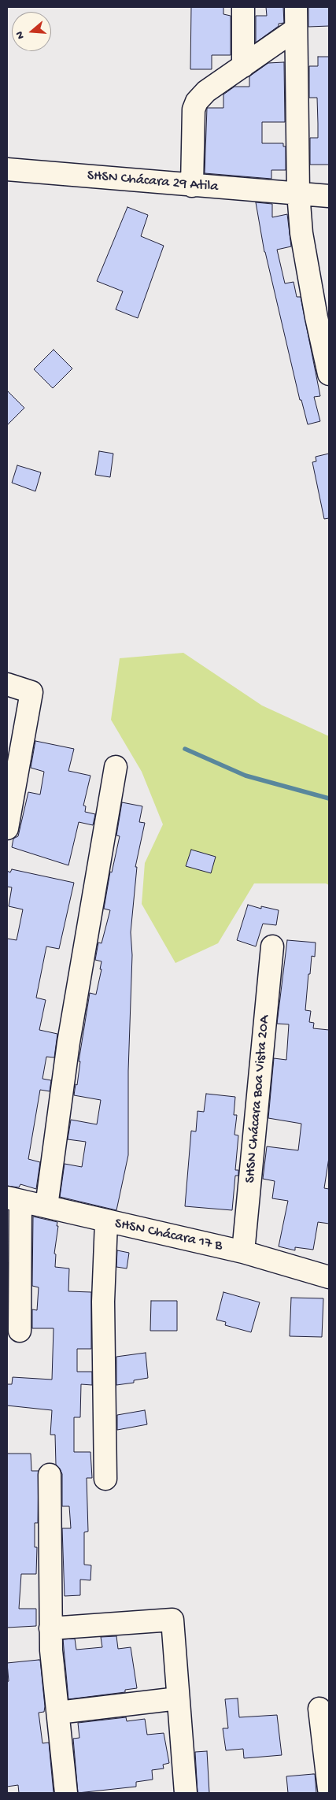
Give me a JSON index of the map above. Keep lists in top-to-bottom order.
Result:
{
  "streets": {
    "street": ["SHSN Chácara 29 Atila", "SHSN Chácara Boa Vista 20A", "SHSN Chácara 17 B"]
  },
  "crossings": [
    ["SHSN Chácara Boa Vista 20A", "SHSN Chácara 17 B"]
  ],
  "north": "left"
}
